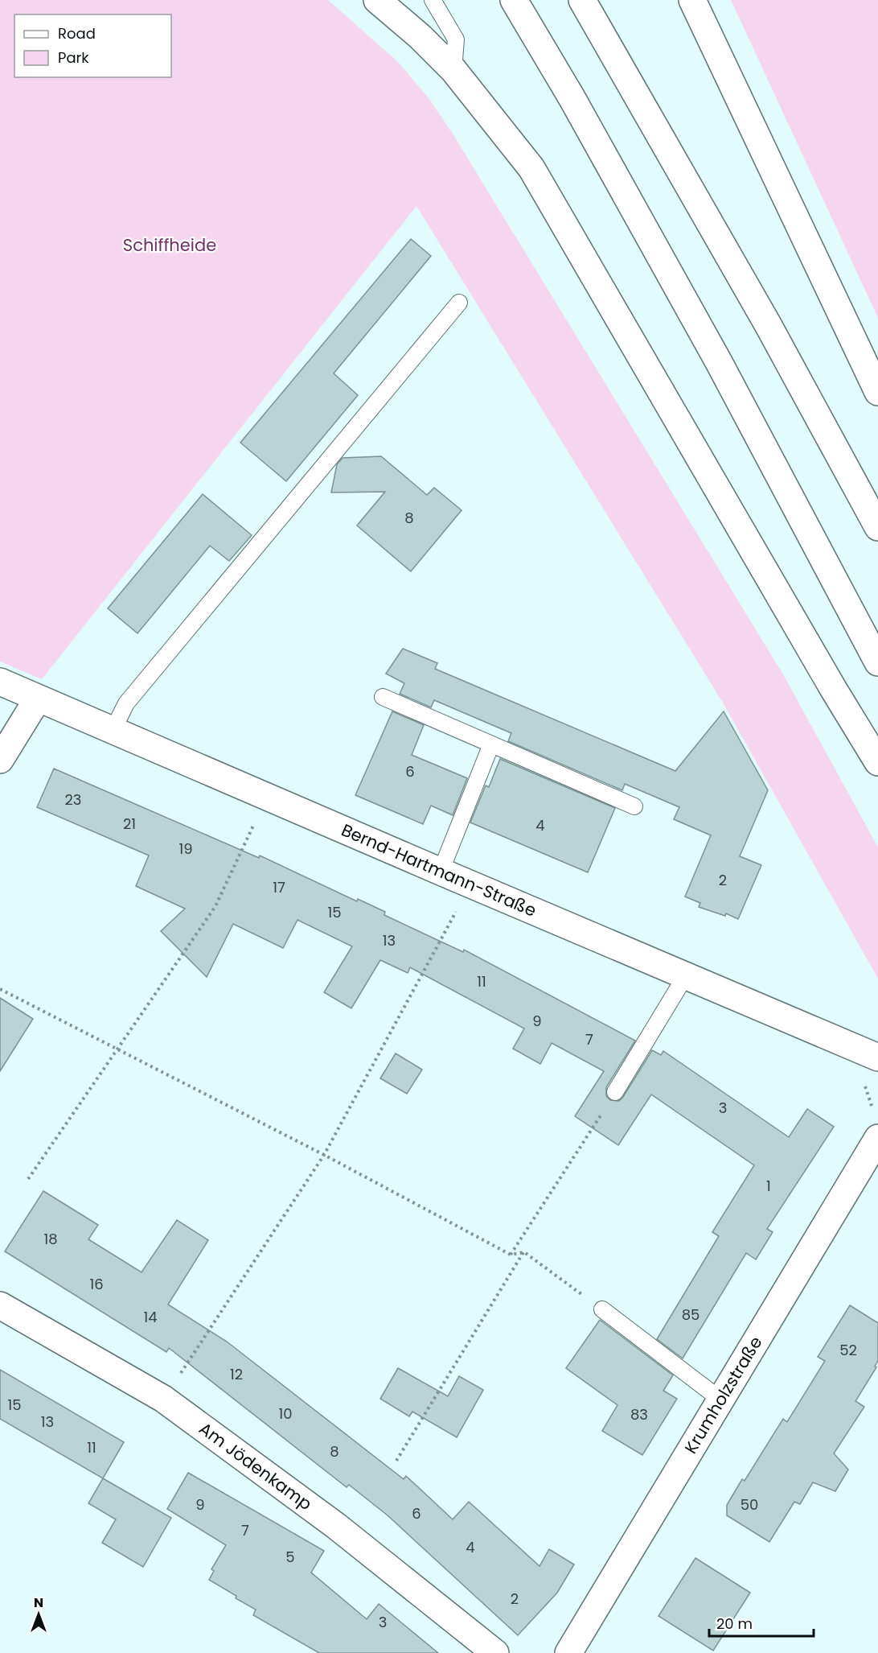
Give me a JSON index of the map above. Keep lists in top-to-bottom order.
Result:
{
  "streets": {
    "main road": ["Bernd-Hartmann-Straße", "Krumholzstraße", "Am Jödenkamp"]
  },
  "parks": ["Schiffheide"],
  "house_numbers": [
    "8",
    "6",
    "23",
    "21",
    "4",
    "19",
    "2",
    "17",
    "15",
    "13",
    "11",
    "9",
    "7",
    "3",
    "1",
    "18",
    "16",
    "85",
    "14",
    "52",
    "12",
    "15",
    "10",
    "83",
    "13",
    "11",
    "8",
    "9",
    "50",
    "6",
    "7",
    "4",
    "5",
    "2",
    "3"
  ],
  "legend": ["Road", "Park"],
  "scale_bar": "20 m",
  "north": "top"
}
